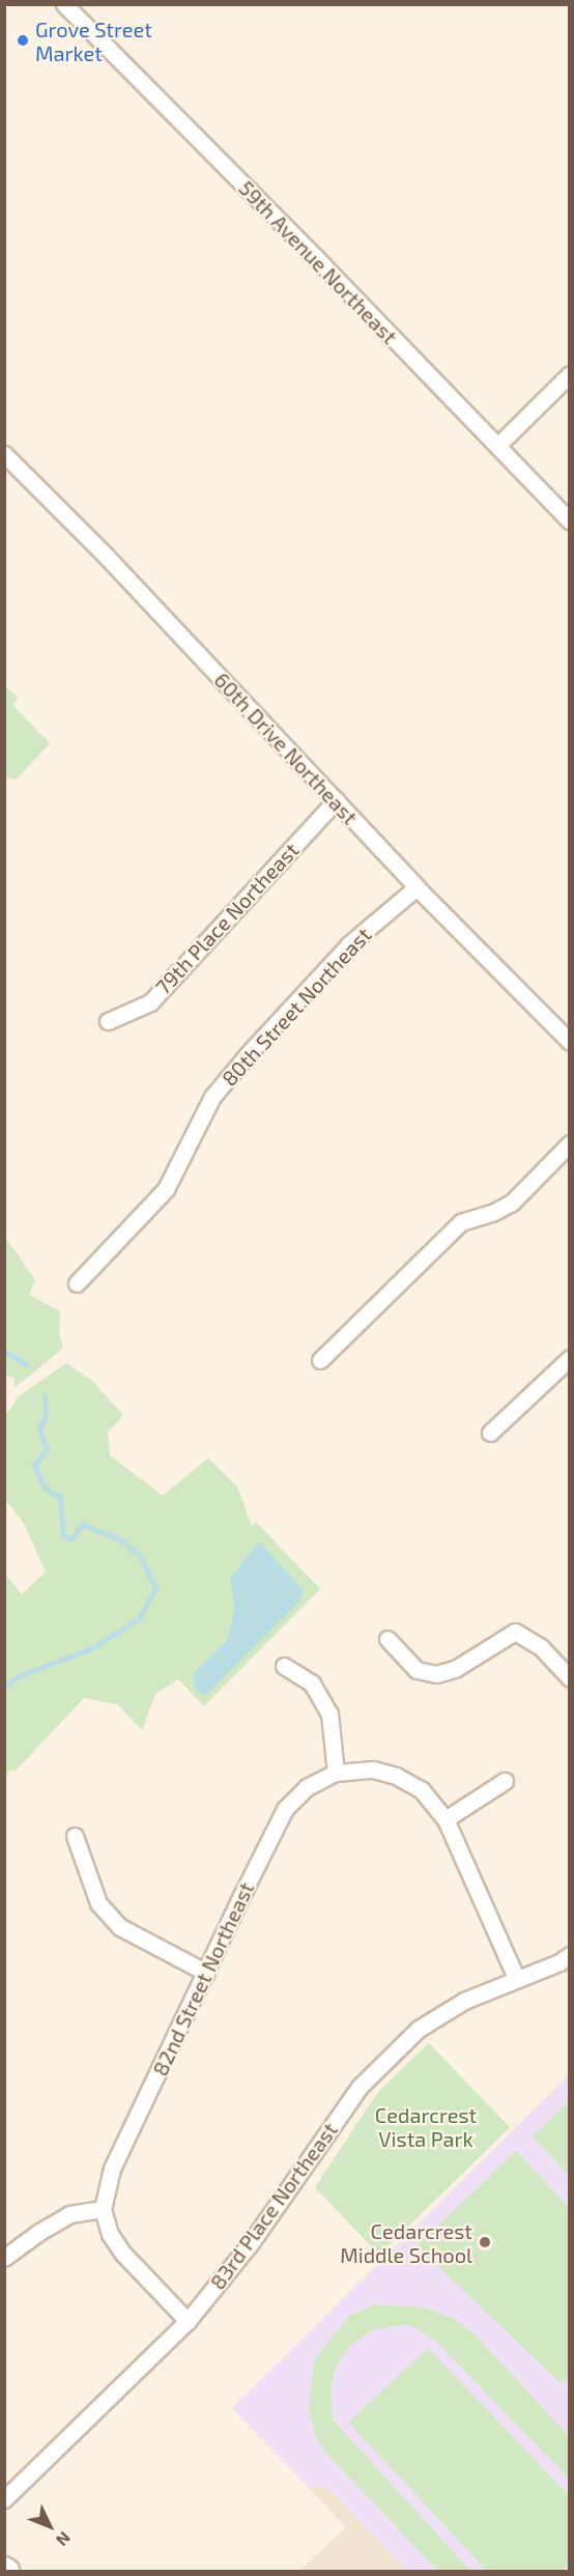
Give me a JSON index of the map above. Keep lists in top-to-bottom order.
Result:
{
  "streets": {
    "street": [
      "59th Avenue Northeast",
      "60th Drive Northeast",
      "79th Place Northeast",
      "80th Street Northeast",
      "82nd Street Northeast",
      "83rd Place Northeast"
    ]
  },
  "crossings": [
    ["60th Drive Northeast", "79th Place Northeast"],
    ["60th Drive Northeast", "80th Street Northeast"]
  ],
  "parks": ["Cedarcrest Vista Park"],
  "places": ["Grove Street Market", "Cedarcrest Middle School"],
  "north": "bottom right"
}
